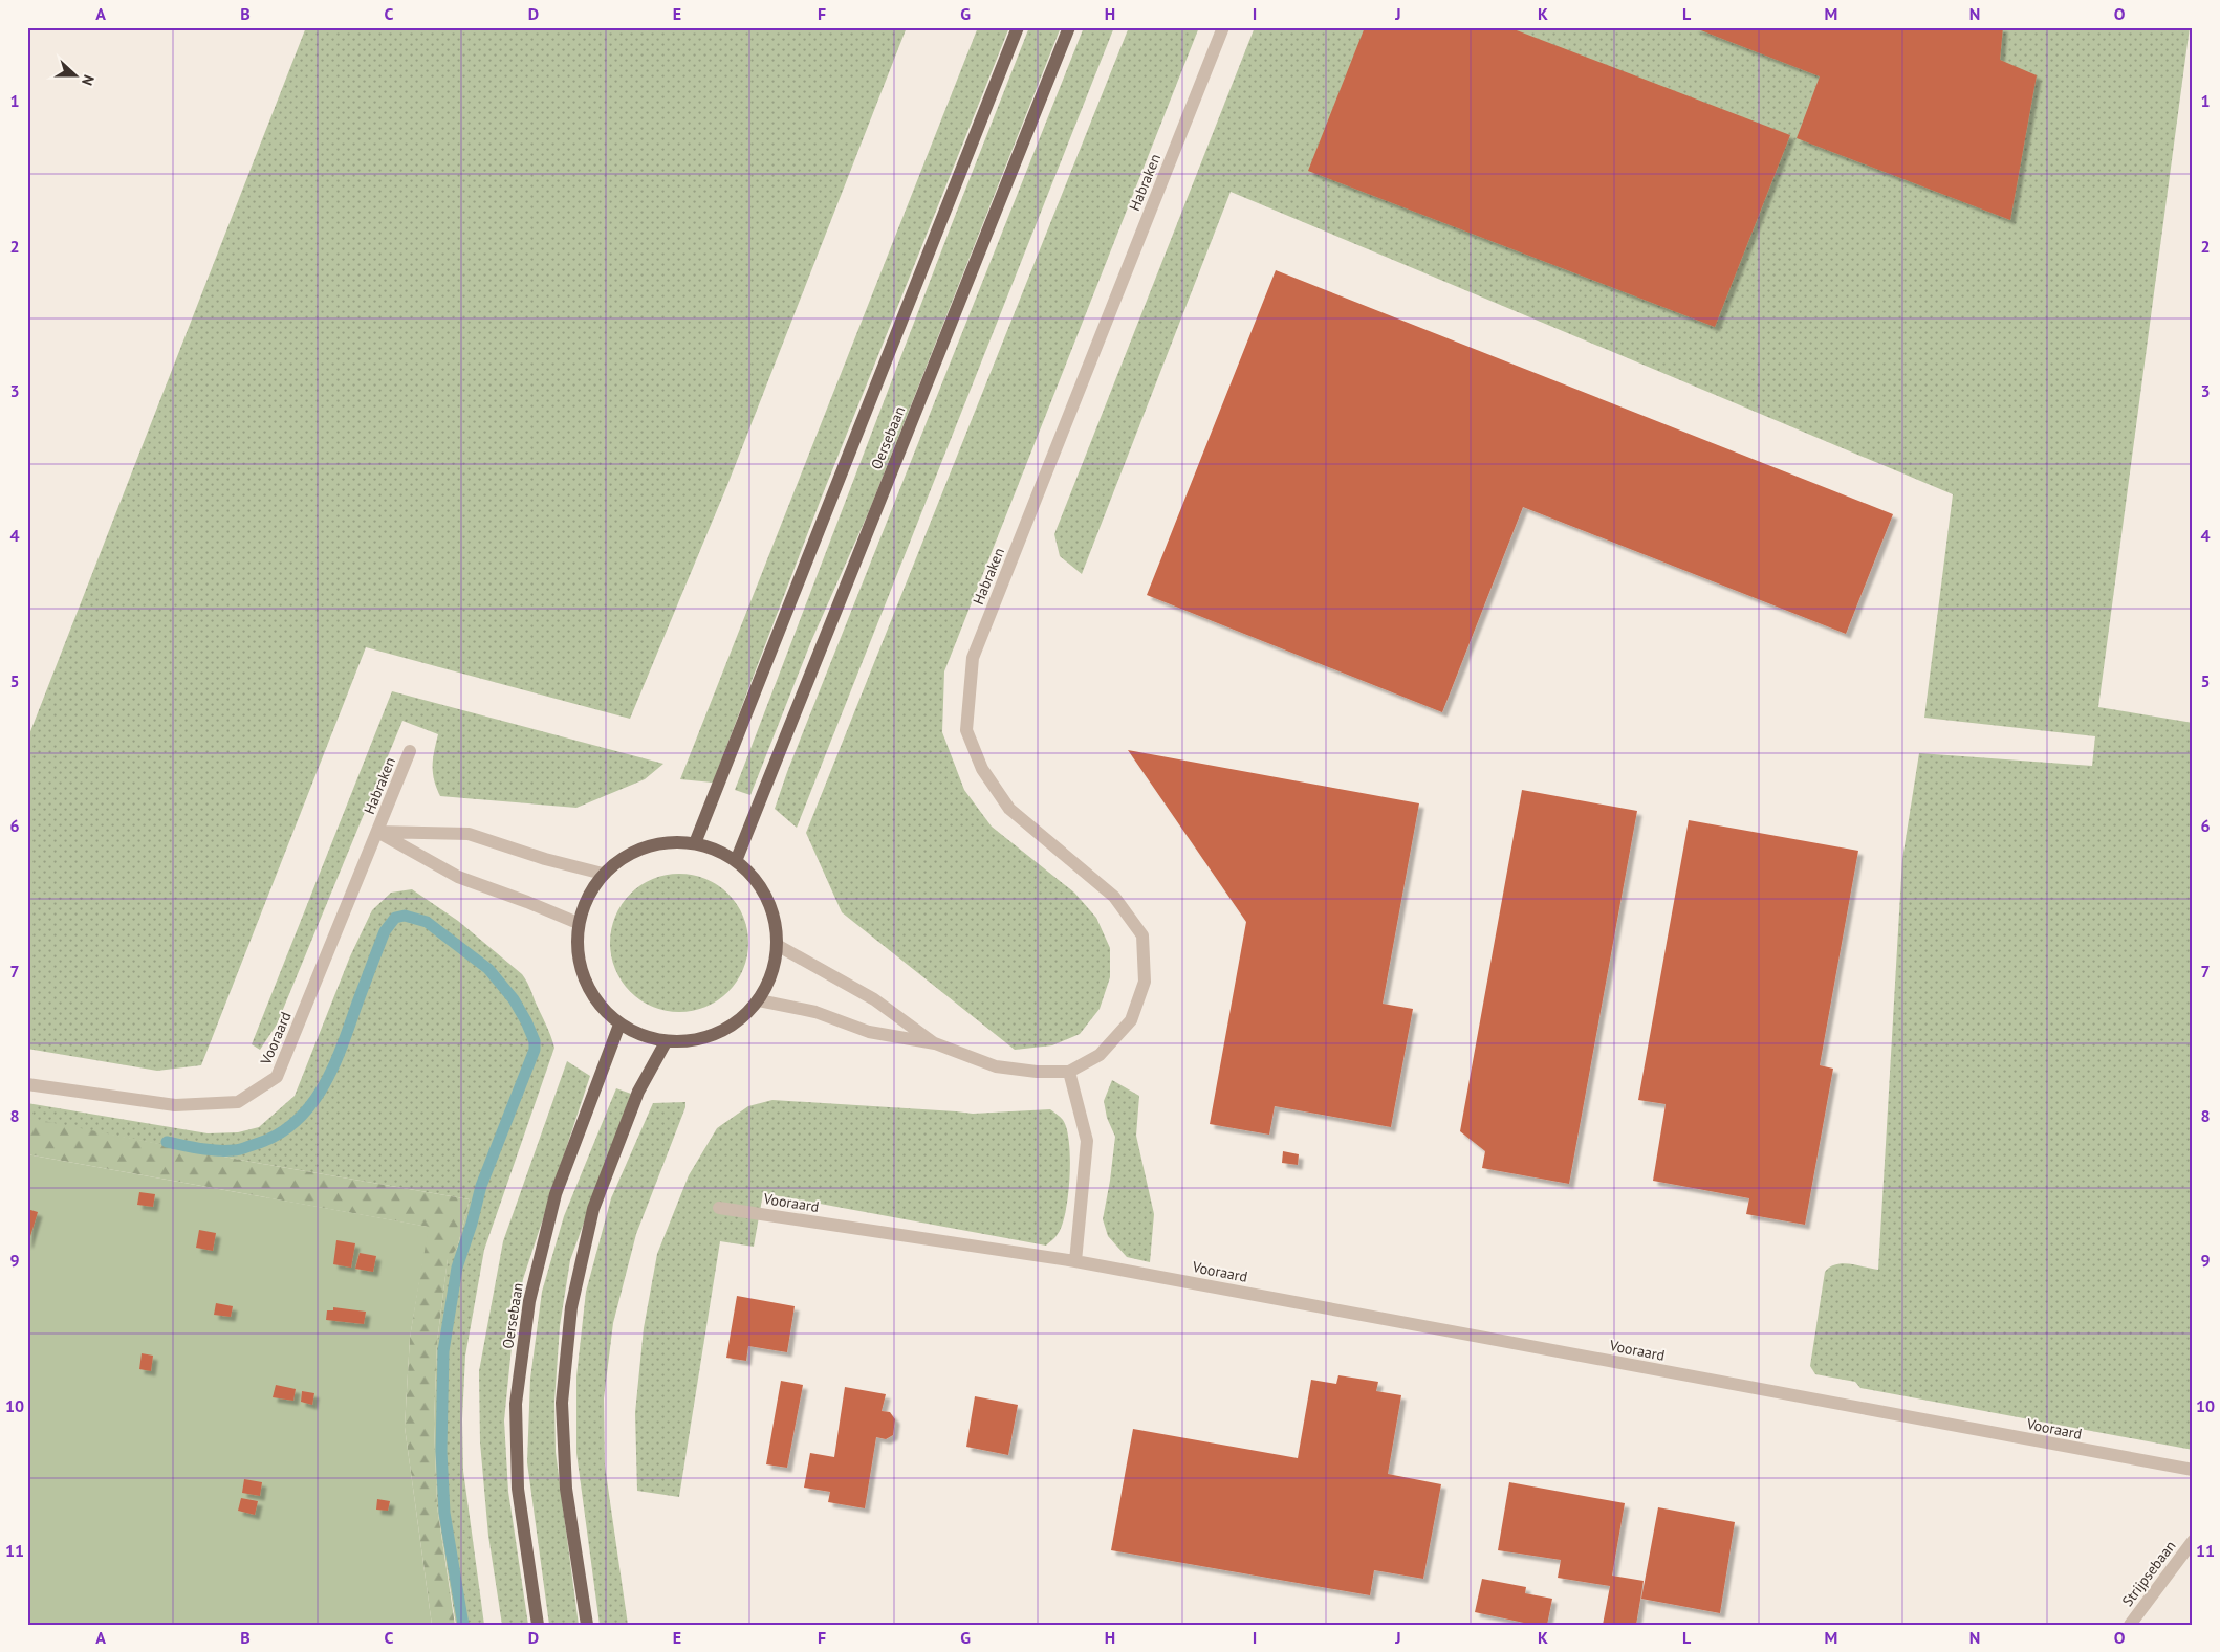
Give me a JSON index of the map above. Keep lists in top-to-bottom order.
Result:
{
  "streets": {
    "main road": ["Oersebaan"],
    "street": ["Habraken", "Vooraard", "Strijpsebaan"]
  },
  "crossings": [
    ["Habraken", "Vooraard"]
  ],
  "north": "right",
  "grid": {
    "columns": [
      "A",
      "B",
      "C",
      "D",
      "E",
      "F",
      "G",
      "H",
      "I",
      "J",
      "K",
      "L",
      "M",
      "N",
      "O"
    ],
    "rows": [
      "1",
      "2",
      "3",
      "4",
      "5",
      "6",
      "7",
      "8",
      "9",
      "10",
      "11"
    ]
  }
}
